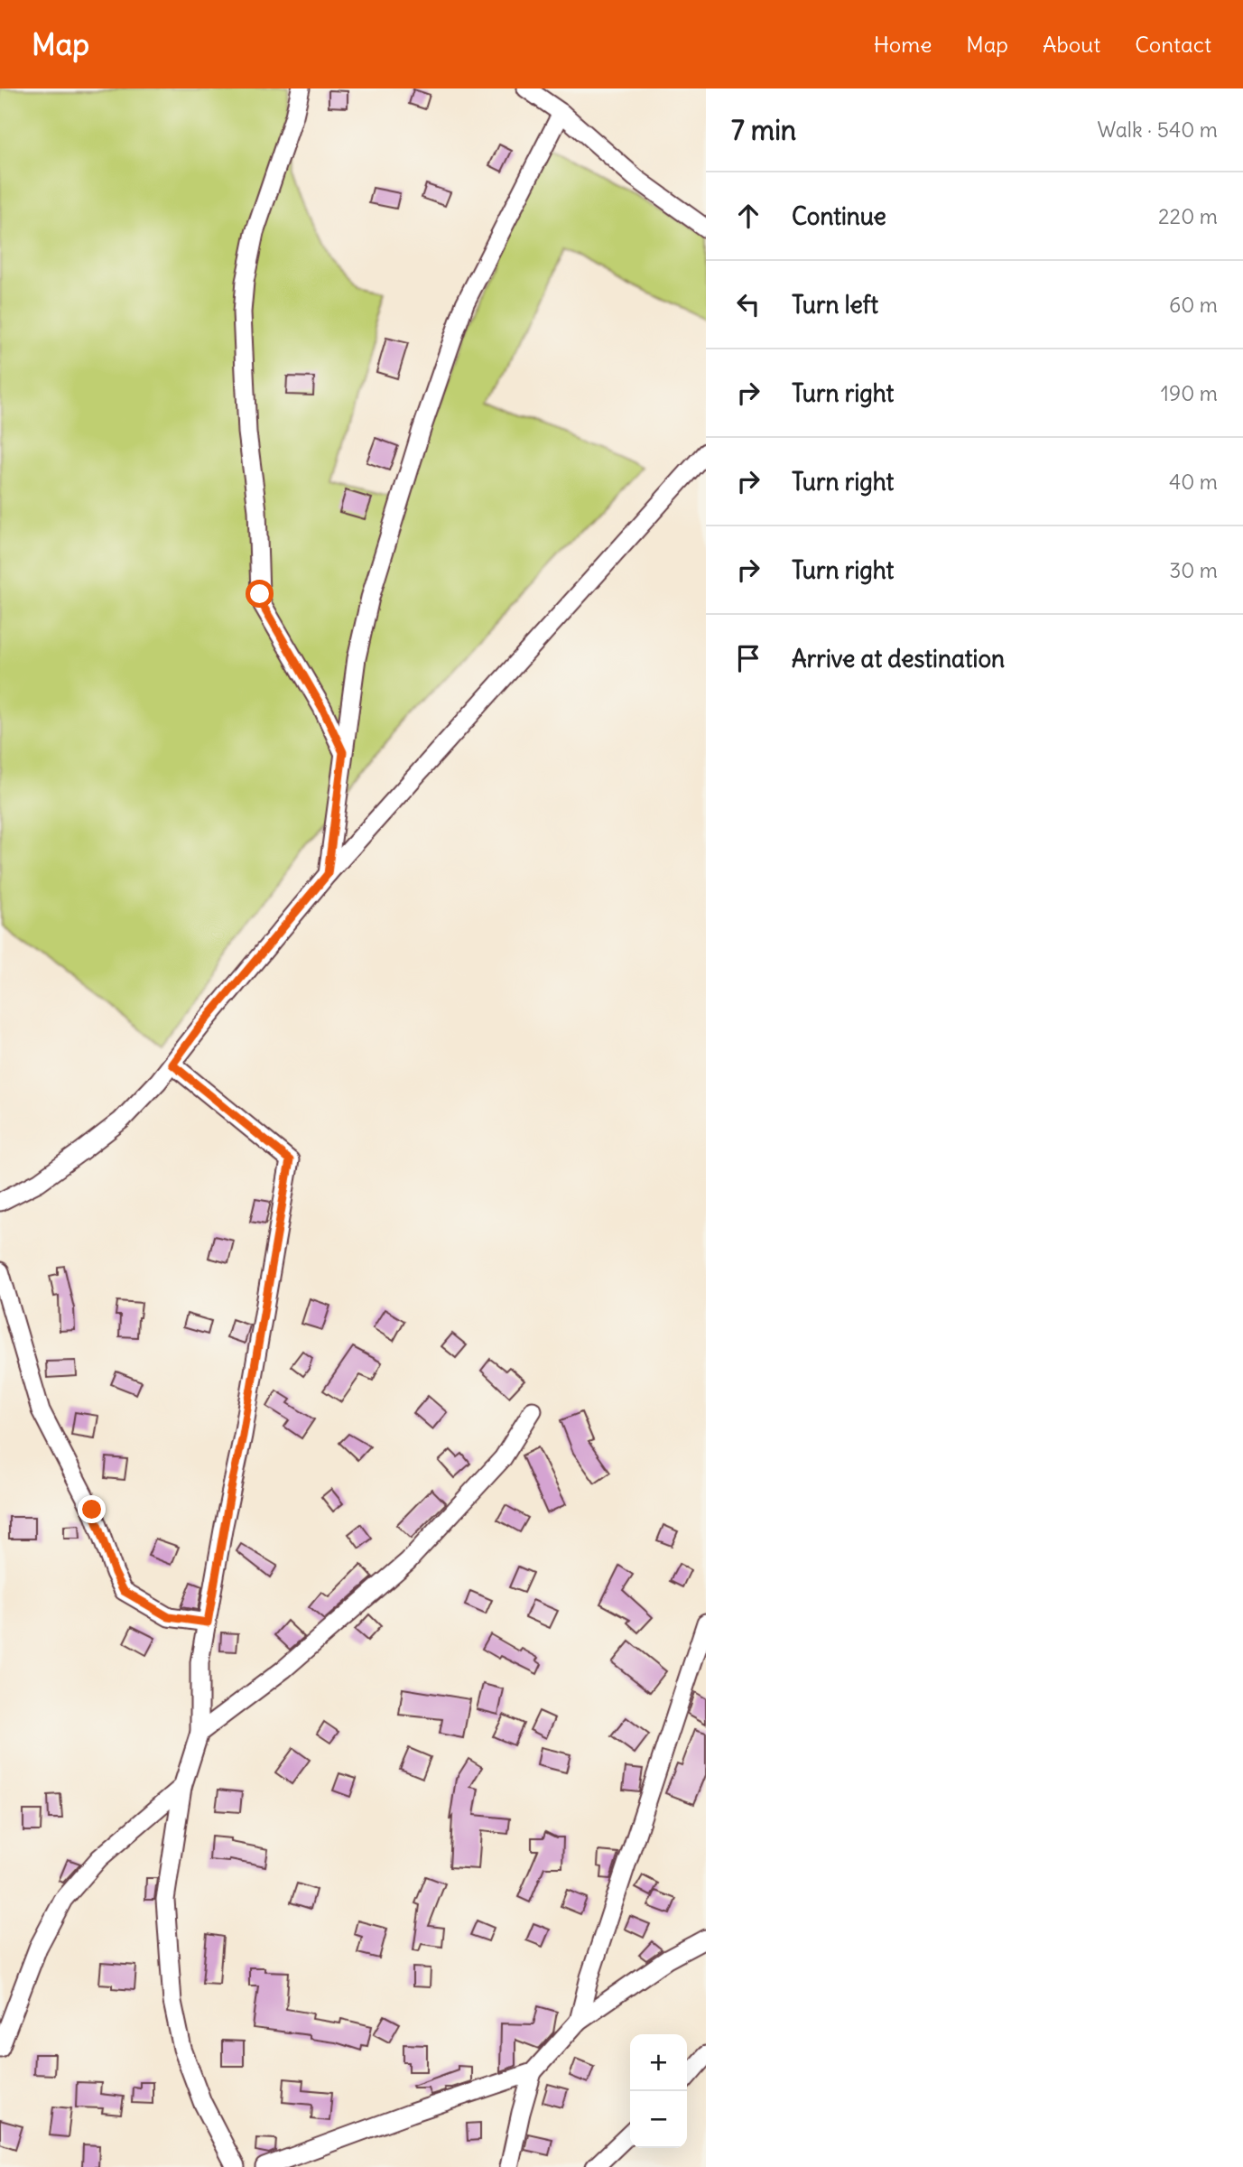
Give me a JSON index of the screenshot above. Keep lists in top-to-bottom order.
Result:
{
  "page": {
    "header": "Map",
    "nav": [
      "Home",
      "Map",
      "About",
      "Contact"
    ],
    "heading": ["7 min", "Walk · 540 m"],
    "list": [
      ["Continue", "220 m"],
      ["Turn left", "60 m"],
      ["Turn right", "190 m"],
      ["Turn right", "40 m"],
      ["Turn right", "30 m"],
      "Arrive at destination"
    ],
    "map_buttons": ["+", "−"]
  }
}
